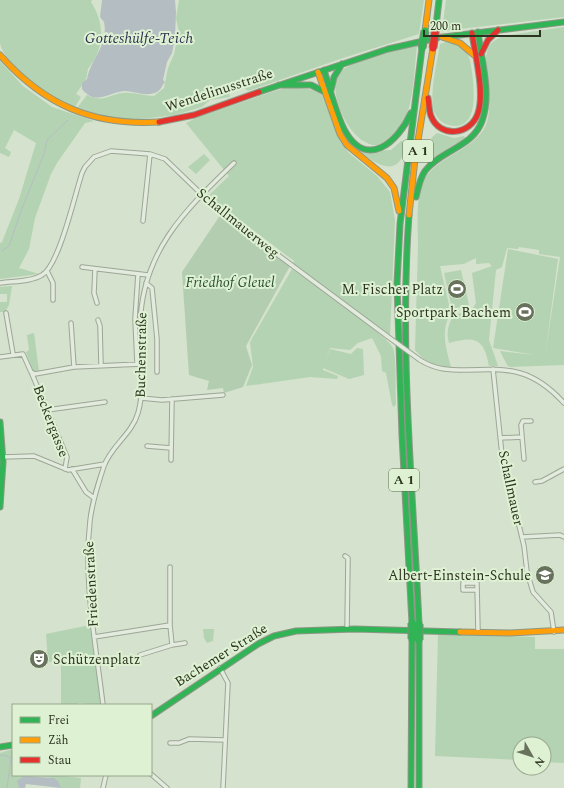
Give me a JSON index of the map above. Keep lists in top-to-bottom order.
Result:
{
  "streets": {
    "main road": ["Wendelinusstraße", "A 1", "Bachemer Straße"],
    "street": [
      "Schallmauerweg",
      "Buchenstraße",
      "Beckergasse",
      "Schallmauer",
      "Friedenstraße"
    ]
  },
  "crossings": [
    ["Schallmauerweg", "Buchenstraße"],
    ["Schallmauerweg", "Schallmauer"],
    ["Buchenstraße", "Friedenstraße"],
    ["Schallmauer", "Bachemer Straße"]
  ],
  "water": ["Gotteshülfe-Teich"],
  "parks": ["Friedhof Gleuel"],
  "places": {
    "sports": ["M. Fischer Platz", "Sportpark Bachem"],
    "school or university": ["Albert-Einstein-Schule"],
    "theatre": ["Schützenplatz"]
  },
  "legend": ["Frei", "Zäh", "Stau"],
  "scale_bar": "200 m",
  "north": "bottom right"
}
